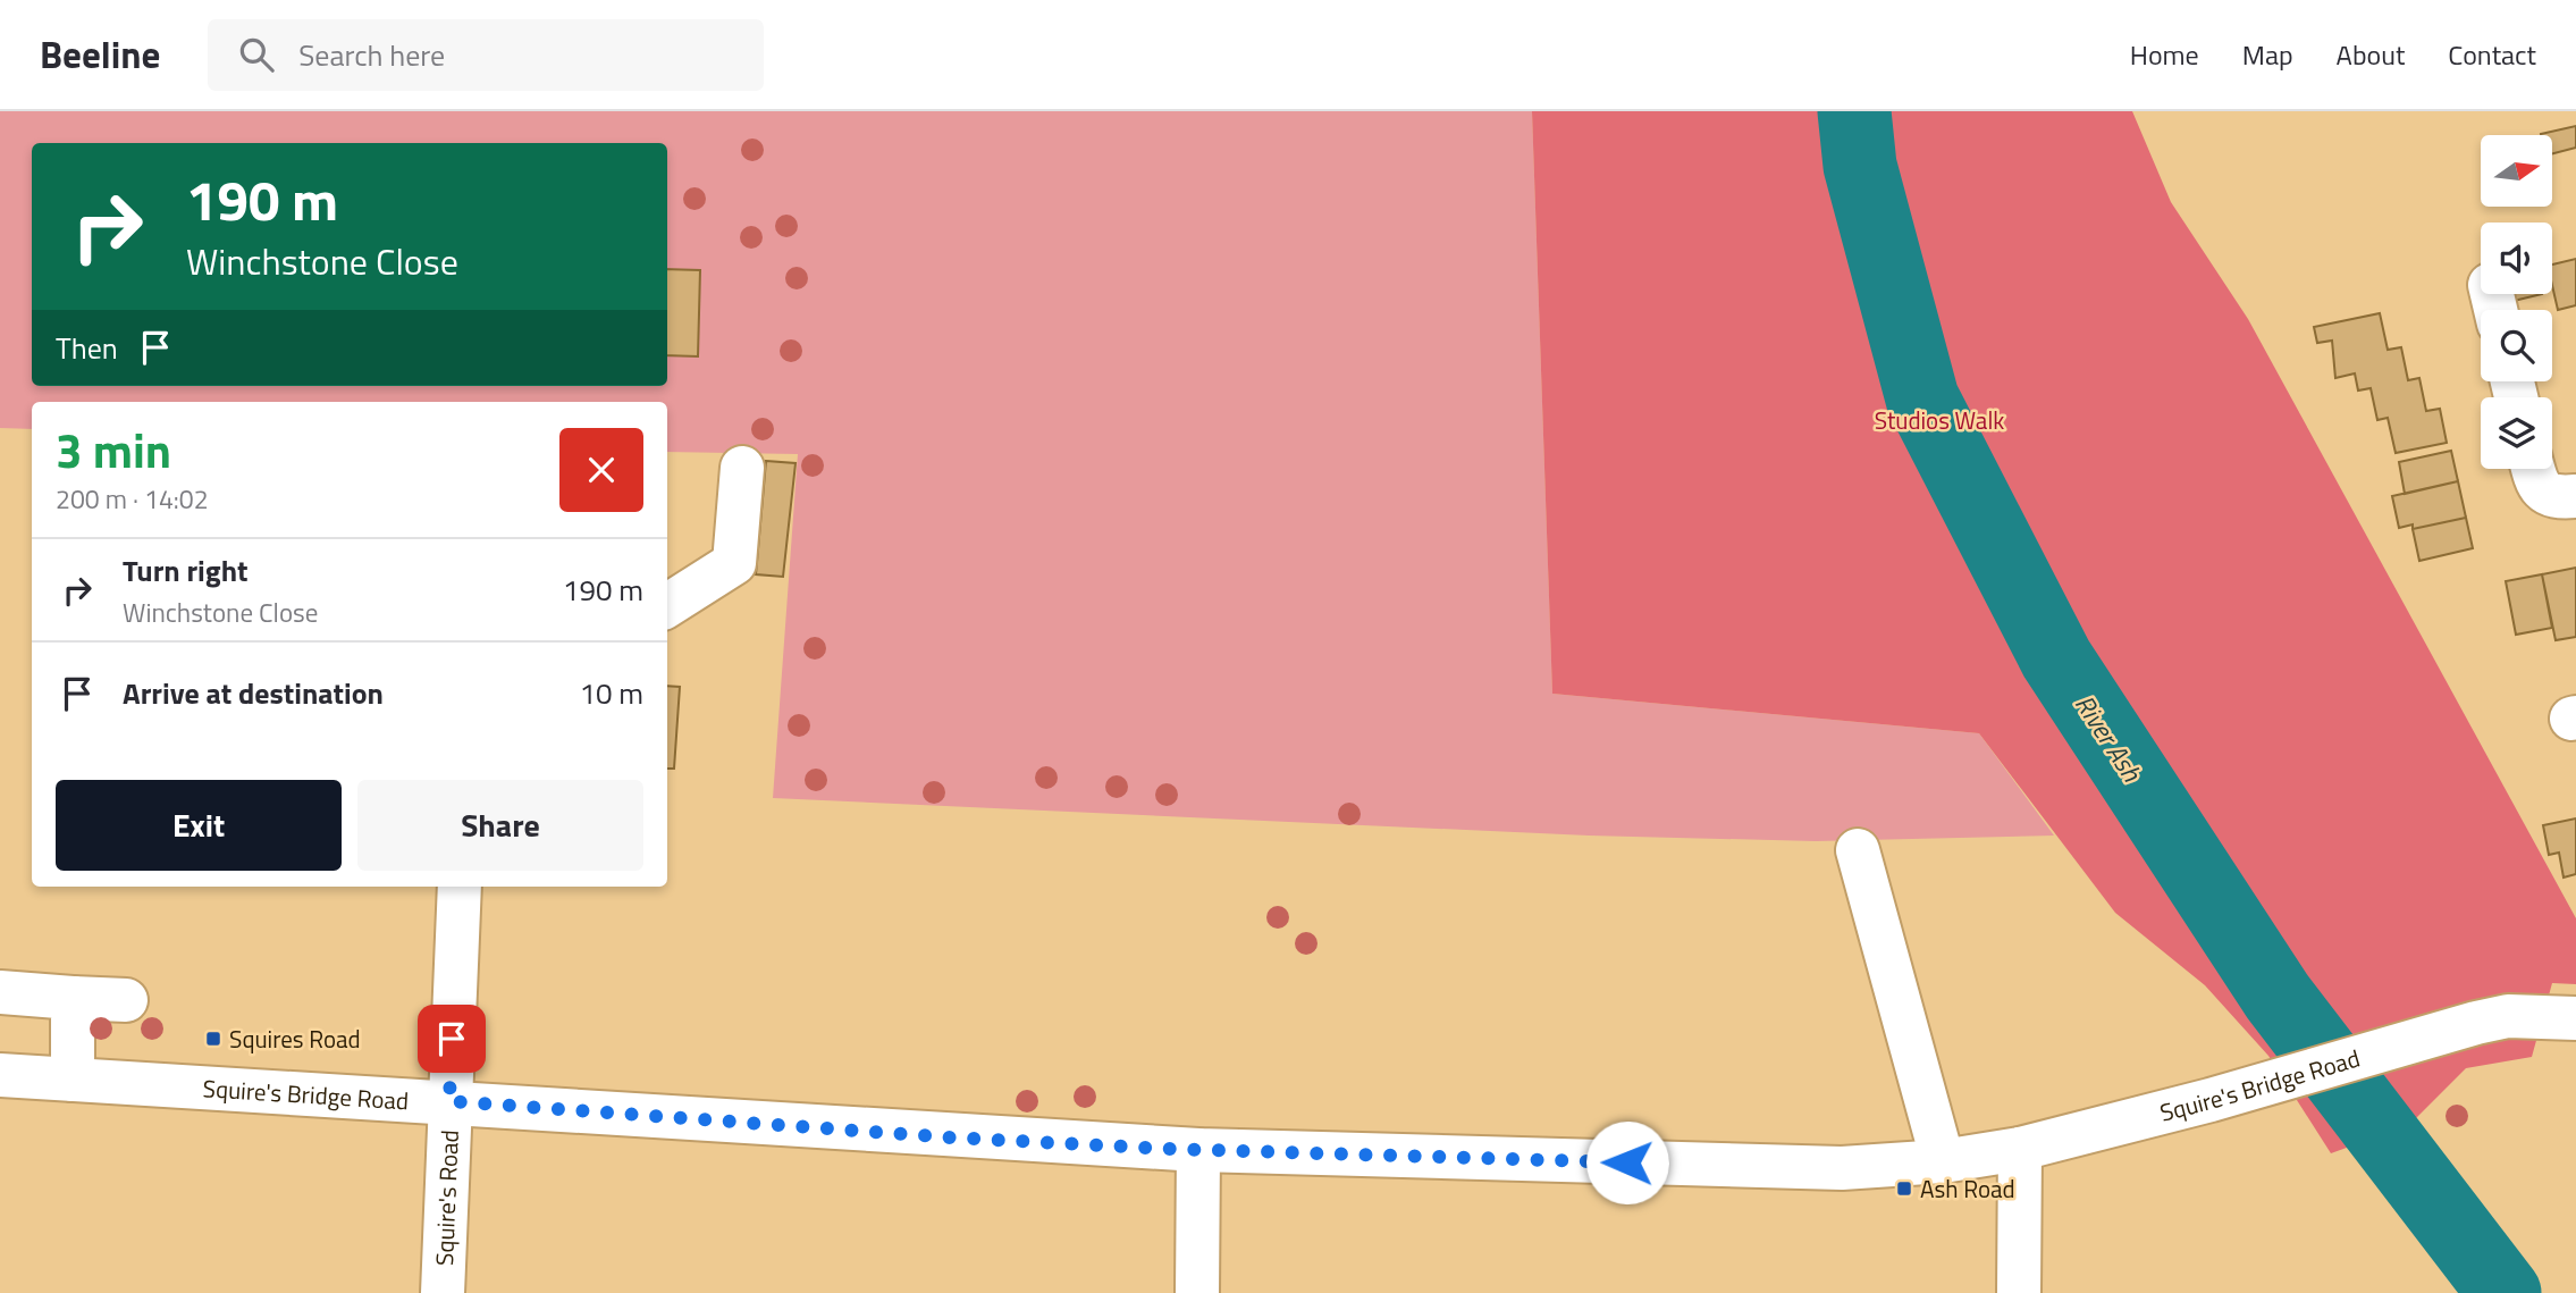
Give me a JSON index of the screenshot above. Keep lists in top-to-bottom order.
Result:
{
  "streets": {
    "street": ["Squire's Bridge Road", "Squire's Road"]
  },
  "crossings": [
    ["Squire's Bridge Road", "Squire's Road"]
  ],
  "water": ["River Ash"],
  "parks": ["Studios Walk"],
  "places": {
    "transit": ["Squires Road", "Ash Road"]
  },
  "north": "right",
  "page": {
    "header": "Beeline",
    "search": "Search here",
    "nav": [
      "Home",
      "Map",
      "About",
      "Contact"
    ],
    "turn": ["190 m", "Winchstone Close"],
    "then": "Then",
    "heading": ["3 min", "200 m · 14:02"],
    "list": [
      {
        "name": "Turn right",
        "note": "Winchstone Close",
        "value": "190 m"
      },
      {
        "name": "Arrive at destination",
        "value": "10 m"
      }
    ],
    "buttons": ["Exit", "Share"]
  }
}
